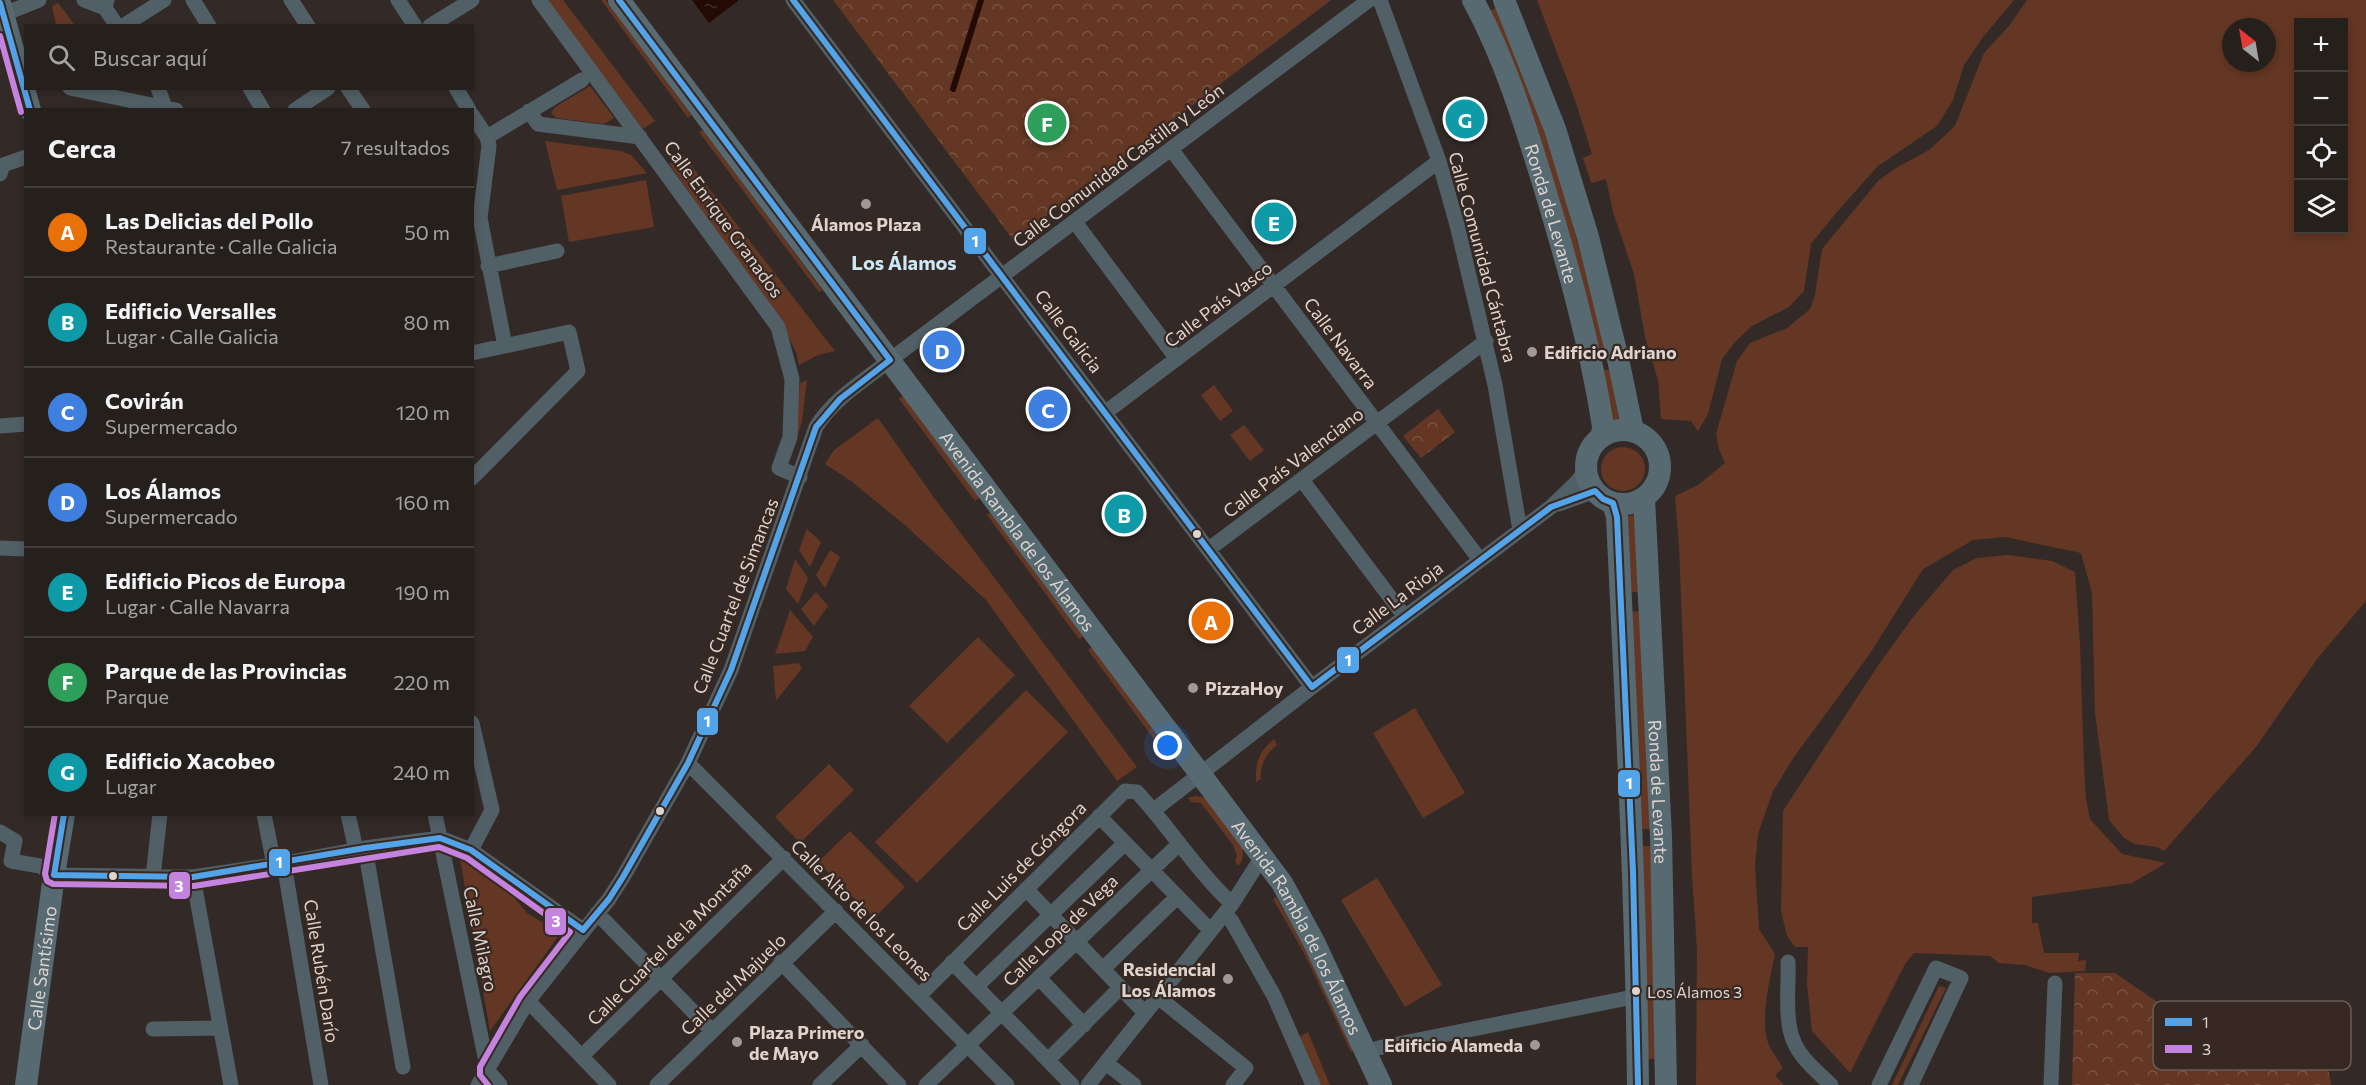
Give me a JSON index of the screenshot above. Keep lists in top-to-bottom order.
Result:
{
  "streets": {
    "main road": ["Ronda de Levante", "Avenida Rambla de los Álamos", "Calle Santísimo"],
    "street": [
      "Calle Comunidad Castilla y León",
      "Calle Enrique Granados",
      "Calle Comunidad Cántabra",
      "Calle País Vasco",
      "Calle Galicia",
      "Calle Navarra",
      "Calle País Valenciano",
      "Calle Cuartel de Simancas",
      "Calle La Rioja",
      "Calle Luis de Góngora",
      "Calle Alto de los Leones",
      "Calle Lope de Vega",
      "Calle Milagro",
      "Calle Cuartel de la Montaña",
      "Calle Rubén Darío",
      "Calle del Majuelo"
    ]
  },
  "crossings": [
    ["Calle Comunidad Castilla y León", "Calle Galicia"],
    ["Calle Comunidad Castilla y León", "Calle Navarra"],
    ["Calle Comunidad Castilla y León", "Avenida Rambla de los Álamos"],
    ["Calle Comunidad Castilla y León", "Calle Cuartel de Simancas"],
    ["Ronda de Levante", "Calle La Rioja"],
    ["Calle Enrique Granados", "Calle Cuartel de Simancas"],
    ["Calle Comunidad Cántabra", "Calle País Vasco"],
    ["Calle Comunidad Cántabra", "Calle País Valenciano"],
    ["Calle Comunidad Cántabra", "Calle La Rioja"],
    ["Calle País Vasco", "Calle Galicia"],
    ["Calle País Vasco", "Calle Navarra"],
    ["Calle Galicia", "Calle País Valenciano"],
    ["Calle Galicia", "Calle La Rioja"],
    ["Calle Navarra", "Calle País Valenciano"],
    ["Calle Navarra", "Calle La Rioja"],
    ["Avenida Rambla de los Álamos", "Calle Cuartel de Simancas"],
    ["Avenida Rambla de los Álamos", "Calle La Rioja"],
    ["Calle Cuartel de Simancas", "Calle Alto de los Leones"],
    ["Calle Cuartel de Simancas", "Calle Milagro"],
    ["Calle La Rioja", "Calle Luis de Góngora"],
    ["Calle Luis de Góngora", "Calle Alto de los Leones"],
    ["Calle Alto de los Leones", "Calle Lope de Vega"],
    ["Calle Alto de los Leones", "Calle Cuartel de la Montaña"],
    ["Calle Alto de los Leones", "Calle del Majuelo"]
  ],
  "districts": ["Los Álamos"],
  "places": [
    "Álamos Plaza",
    "Edificio Adriano",
    "PizzaHoy",
    "Residencial Los Álamos",
    "Los Álamos 3",
    "Plaza Primero de Mayo",
    "Edificio Alameda"
  ],
  "lines": ["transit line 1", "transit line 3"],
  "legend": ["1", "3"],
  "north": "top left",
  "page": {
    "map_buttons": ["+", "−"],
    "search": "Buscar aquí",
    "pins": [
      "G",
      "F",
      "E",
      "D",
      "C",
      "B",
      "A"
    ],
    "heading": ["Cerca", "7 resultados"],
    "list": [
      {
        "mark": "A",
        "name": "Las Delicias del Pollo",
        "note": "Restaurante · Calle Galicia",
        "value": "50 m"
      },
      {
        "mark": "B",
        "name": "Edificio Versalles",
        "note": "Lugar · Calle Galicia",
        "value": "80 m"
      },
      {
        "mark": "C",
        "name": "Covirán",
        "note": "Supermercado",
        "value": "120 m"
      },
      {
        "mark": "D",
        "name": "Los Álamos",
        "note": "Supermercado",
        "value": "160 m"
      },
      {
        "mark": "E",
        "name": "Edificio Picos de Europa",
        "note": "Lugar · Calle Navarra",
        "value": "190 m"
      },
      {
        "mark": "F",
        "name": "Parque de las Provincias",
        "note": "Parque",
        "value": "220 m"
      },
      {
        "mark": "G",
        "name": "Edificio Xacobeo",
        "note": "Lugar",
        "value": "240 m"
      }
    ]
  }
}
